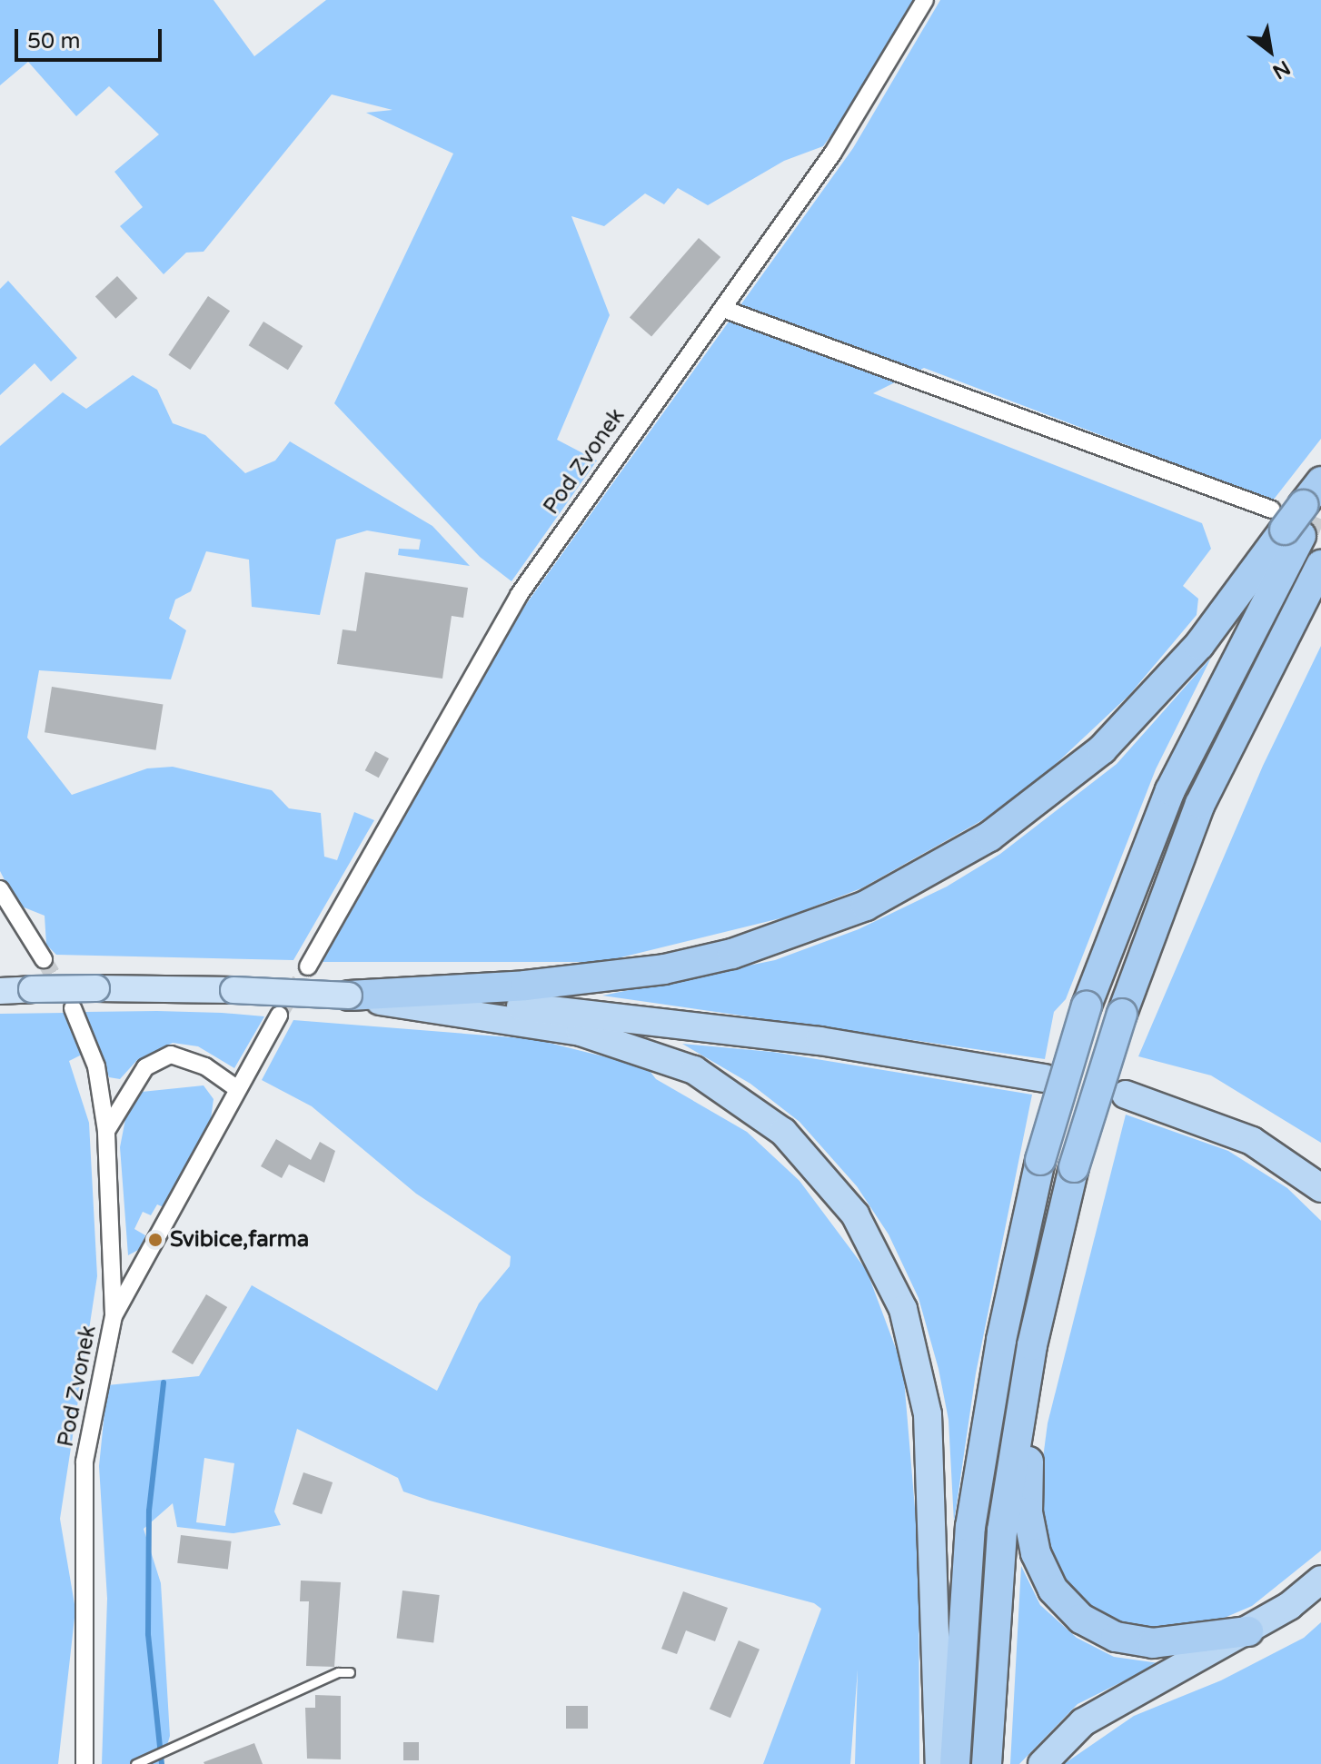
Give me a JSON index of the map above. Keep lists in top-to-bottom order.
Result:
{
  "streets": {
    "street": ["Pod Zvonek"]
  },
  "places": ["Svibice,farma"],
  "scale_bar": "50 m",
  "north": "bottom right"
}
